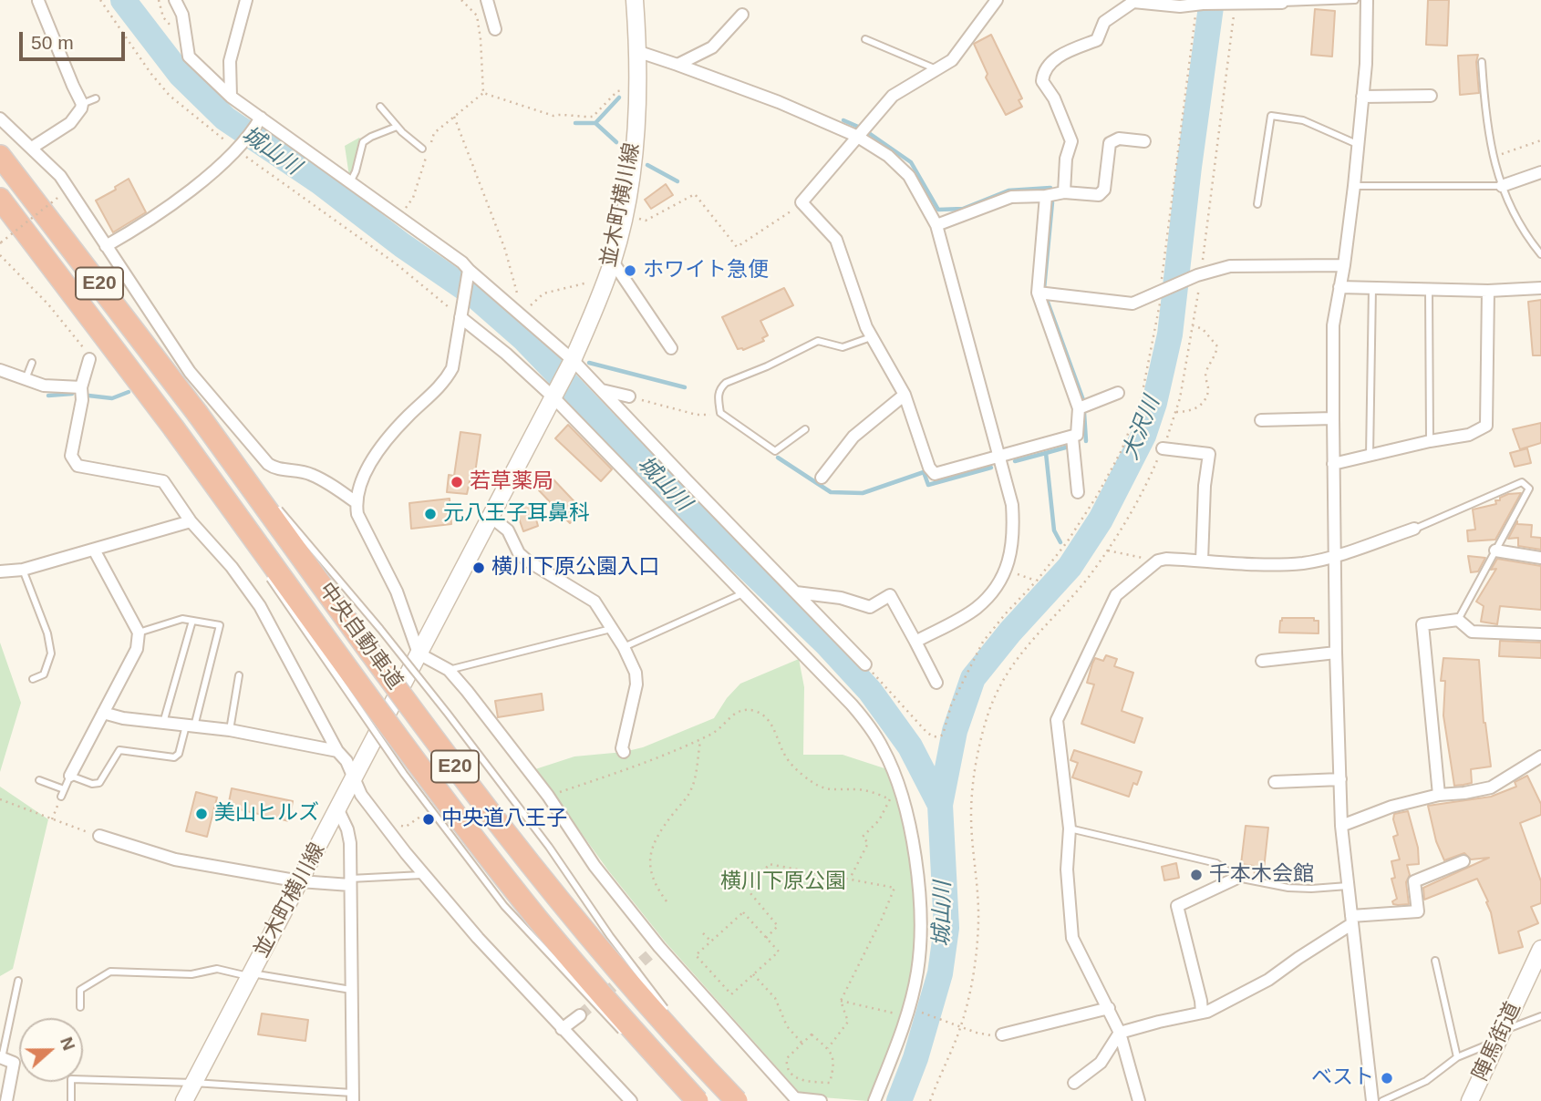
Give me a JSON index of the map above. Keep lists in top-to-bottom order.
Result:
{
  "streets": {
    "highway": ["E20", "中央自動車道"],
    "street": ["並木町横川線", "陣馬街道"]
  },
  "water": ["城山川", "大沢川"],
  "parks": ["横川下原公園"],
  "places": [
    "ホワイト急便",
    "若草薬局",
    "元八王子耳鼻科",
    "横川下原公園入口",
    "美山ヒルズ",
    "中央道八王子",
    "千本木会館",
    "ベスト"
  ],
  "scale_bar": "50 m",
  "north": "right"
}
